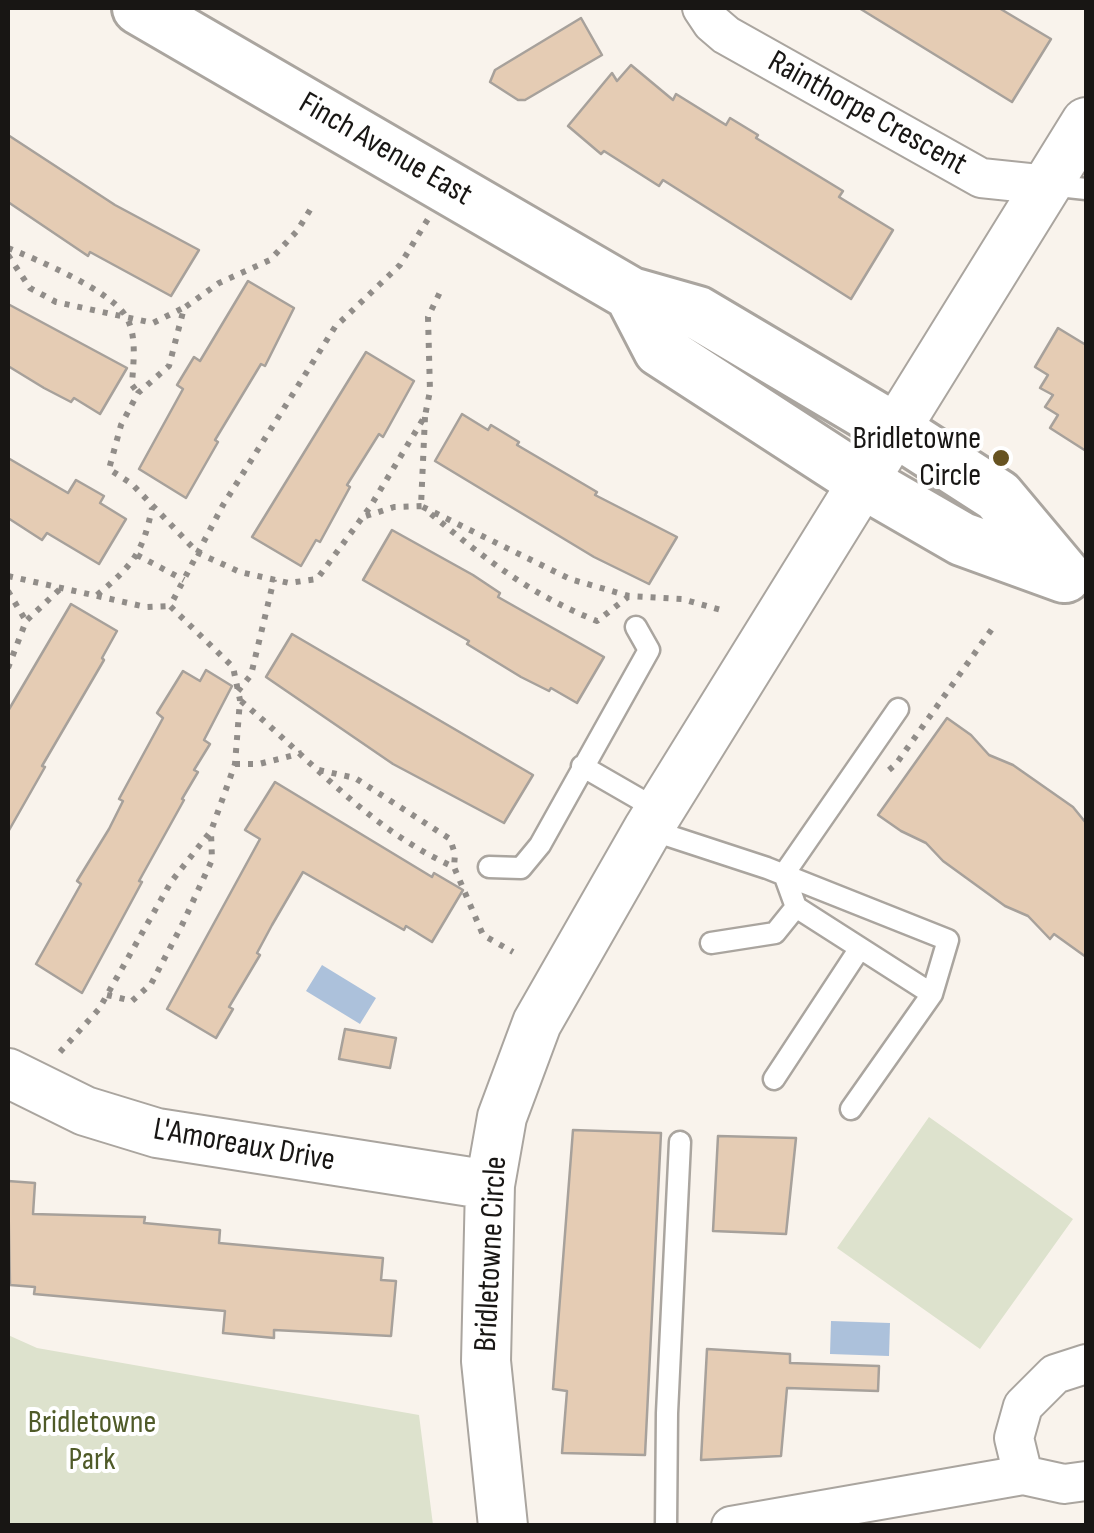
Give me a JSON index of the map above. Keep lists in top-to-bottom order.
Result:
{
  "streets": {
    "main road": ["Finch Avenue East"],
    "street": ["Rainthorpe Crescent", "L'Amoreaux Drive", "Bridletowne Circle"]
  },
  "crossings": [
    ["Rainthorpe Crescent", "Bridletowne Circle"],
    ["Finch Avenue East", "Bridletowne Circle"],
    ["L'Amoreaux Drive", "Bridletowne Circle"]
  ],
  "parks": ["Bridletowne Park"],
  "places": ["Bridletowne Circle"]
}
